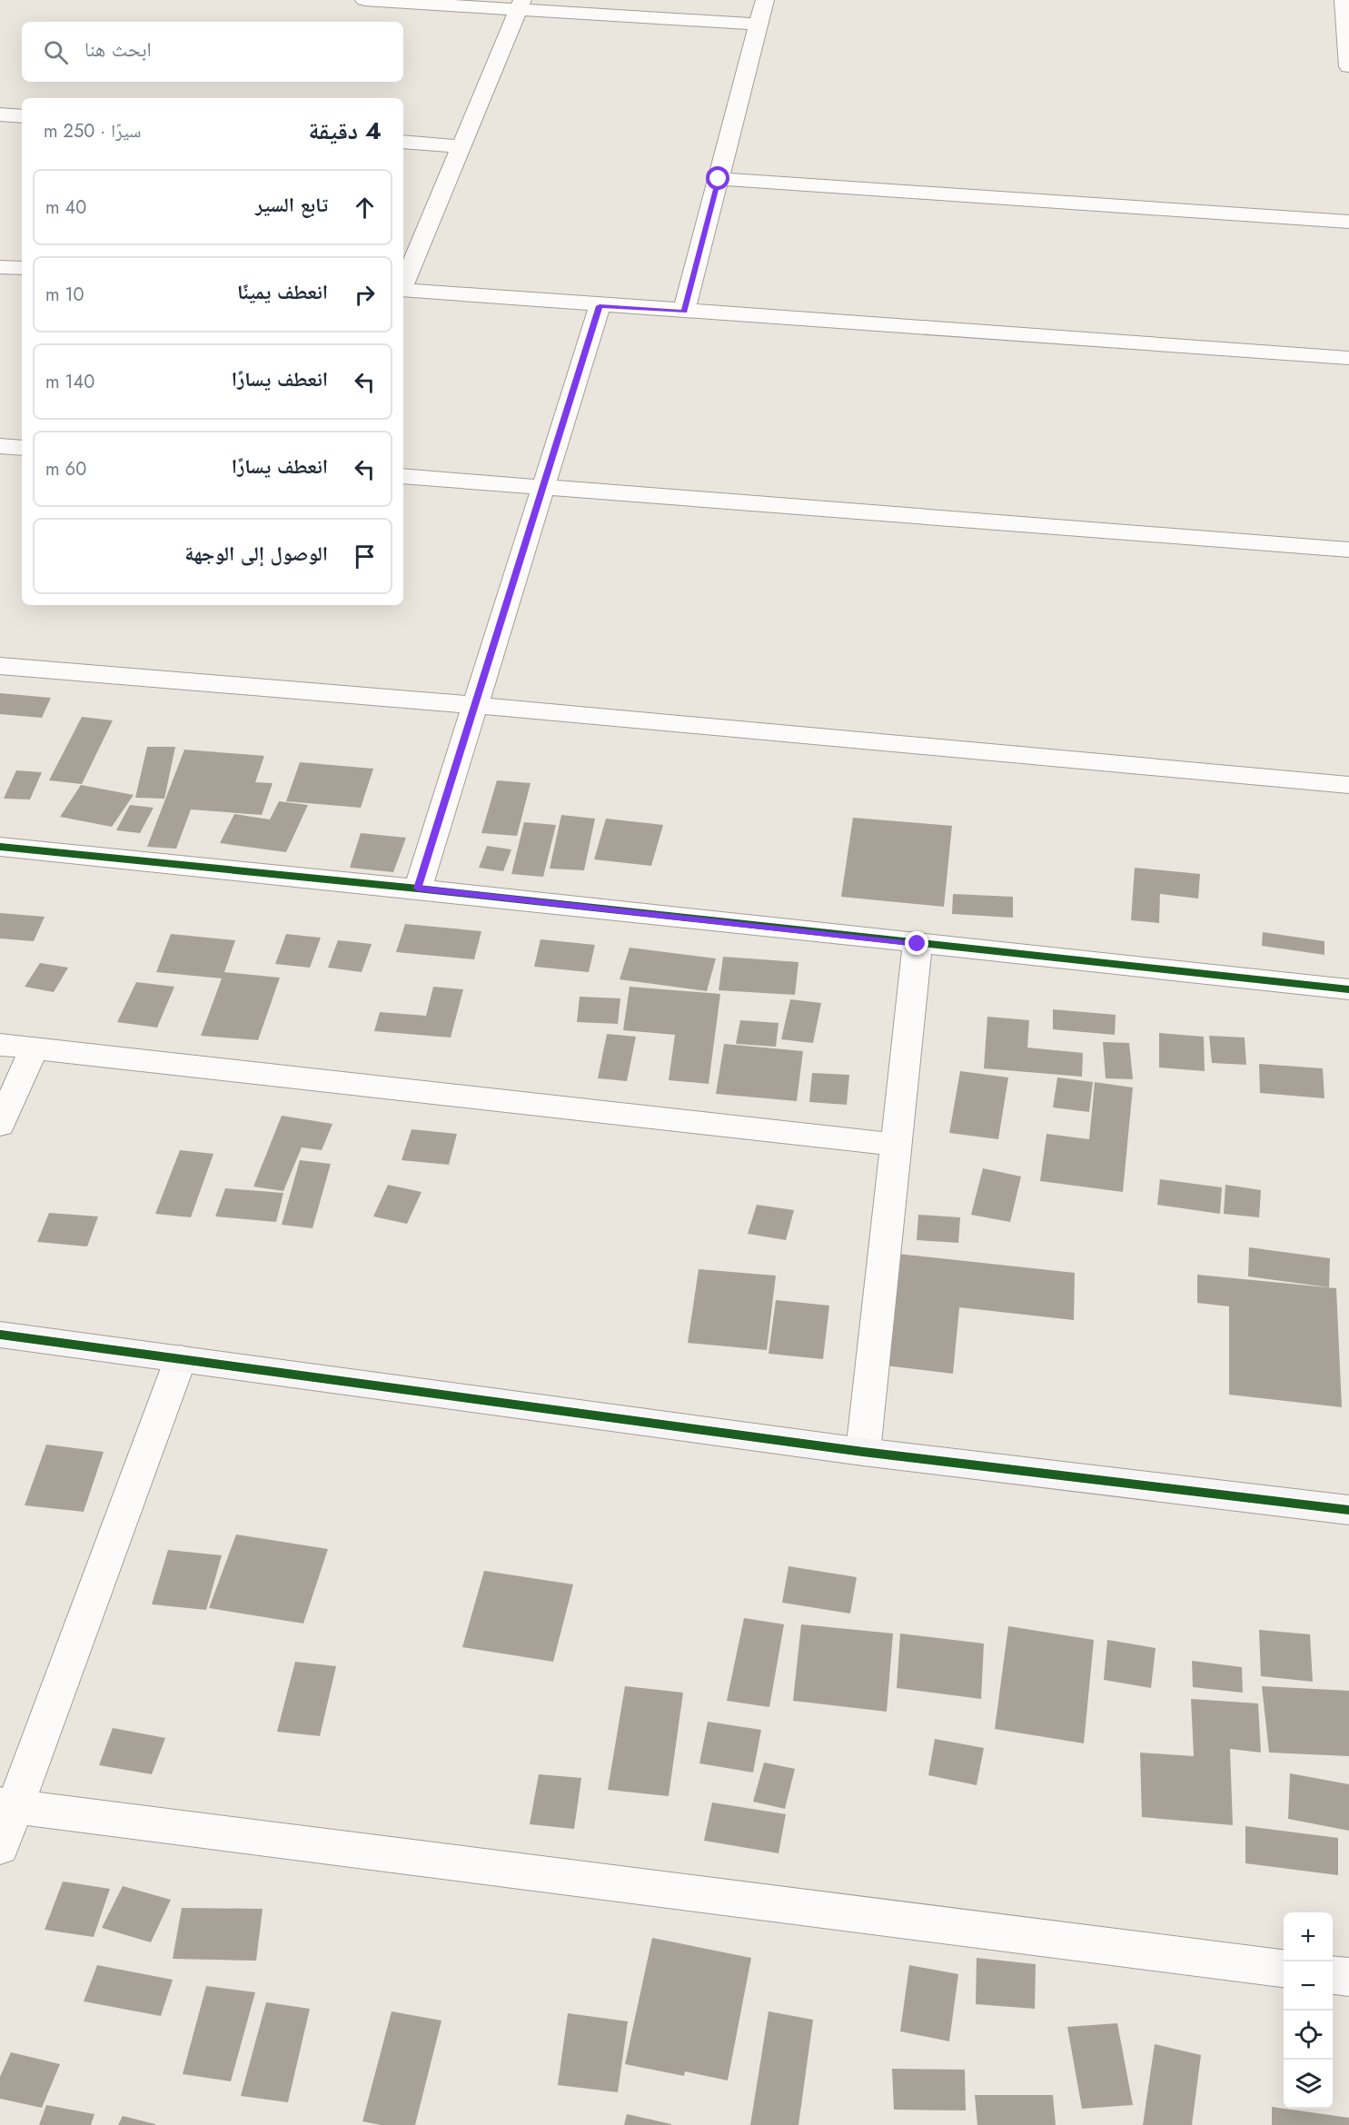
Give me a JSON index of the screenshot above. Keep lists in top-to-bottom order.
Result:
{
  "page": {
    "search": "ابحث هنا",
    "heading": ["4 دقيقة", "سيرًا · 250 m"],
    "list": [
      ["تابع السير", "40 m"],
      ["انعطف يمينًا", "10 m"],
      ["انعطف يسارًا", "140 m"],
      ["انعطف يسارًا", "60 m"],
      "الوصول إلى الوجهة"
    ],
    "map_buttons": ["+", "−"]
  }
}
